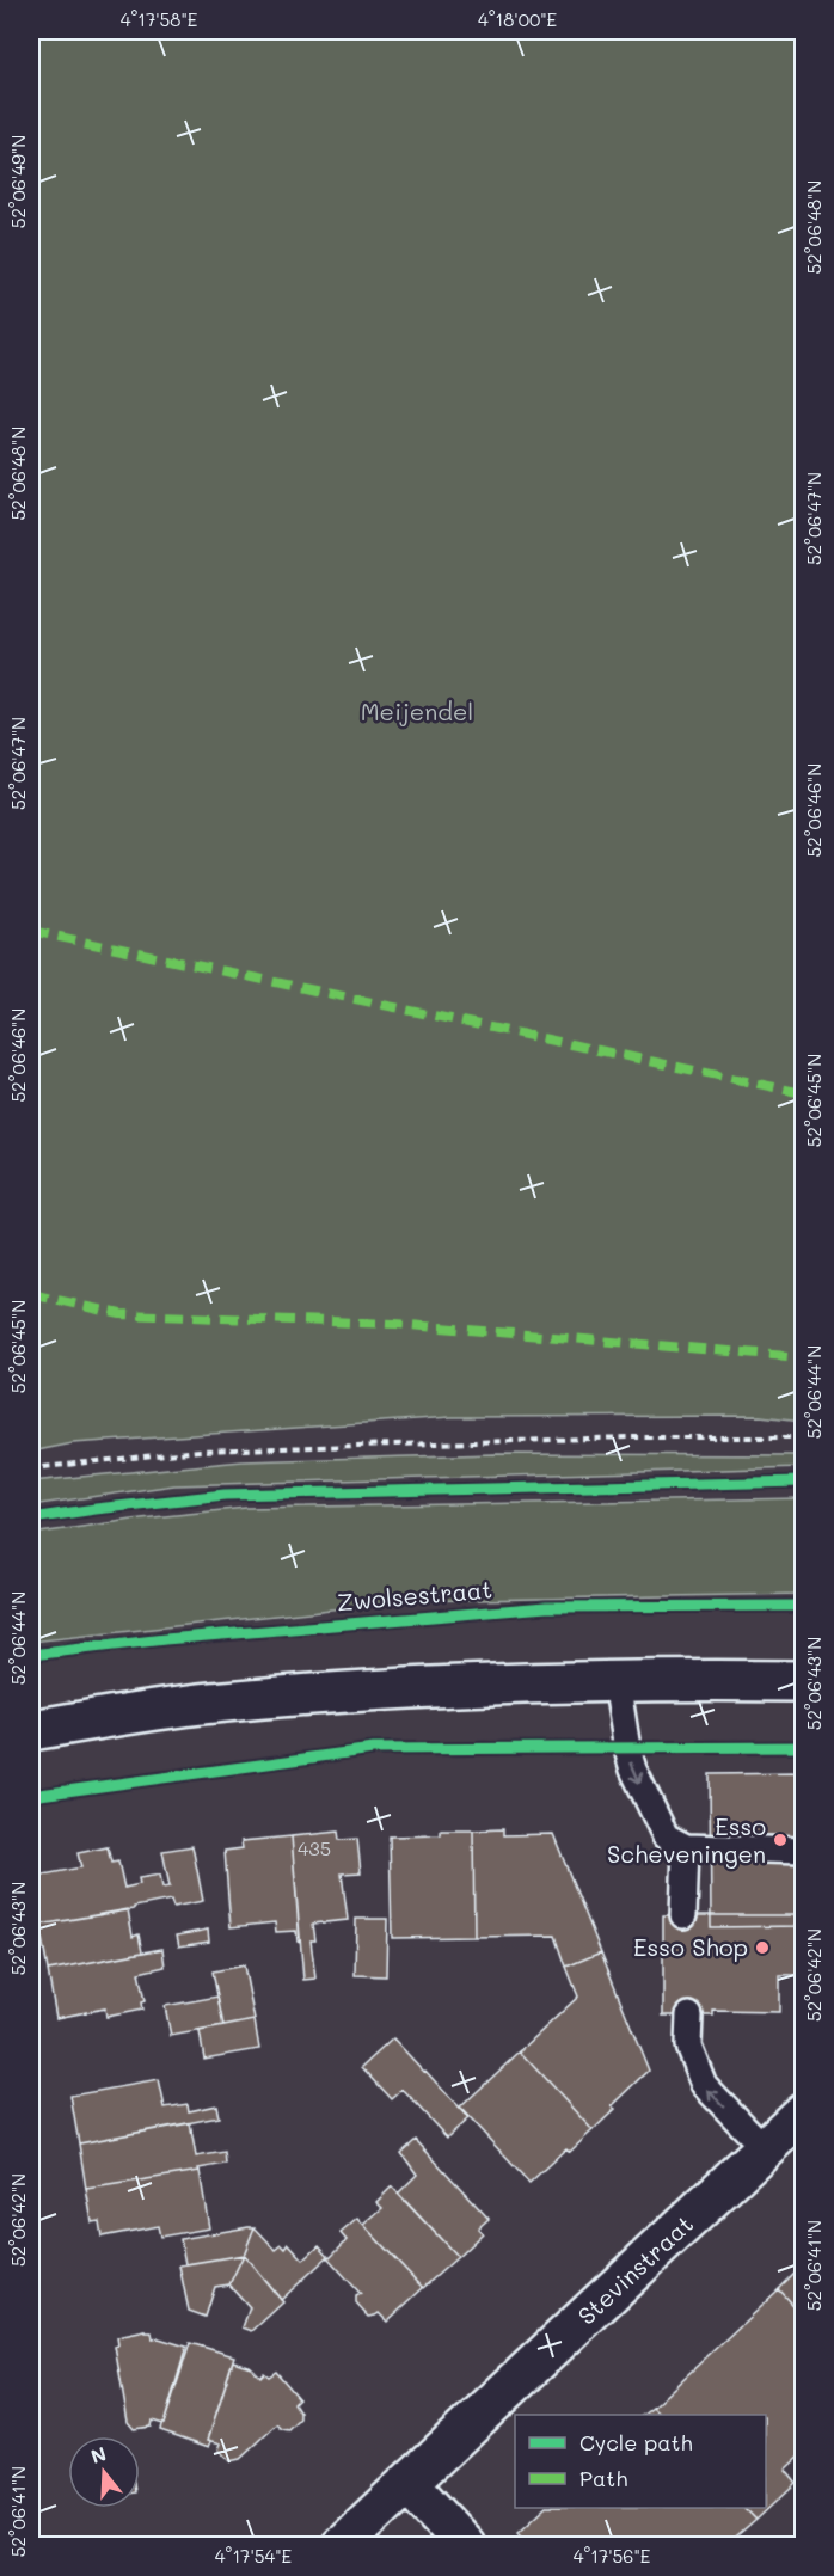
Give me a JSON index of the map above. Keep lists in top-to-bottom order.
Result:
{
  "streets": {
    "main road": ["Stevinstraat"],
    "cycle path": ["Zwolsestraat"]
  },
  "parks": ["Meijendel"],
  "places": ["Esso Scheveningen", "Esso Shop"],
  "house_numbers": ["435"],
  "legend": ["Cycle path", "Path"],
  "north": "top",
  "coordinates": [
    "4°17'58\"E",
    "4°18'00\"E",
    "52°06'49\"N",
    "52°06'48\"N",
    "52°06'47\"N",
    "52°06'46\"N",
    "52°06'45\"N",
    "52°06'44\"N",
    "52°06'43\"N",
    "52°06'42\"N",
    "52°06'41\"N",
    "4°17'54\"E",
    "4°17'56\"E"
  ]
}
